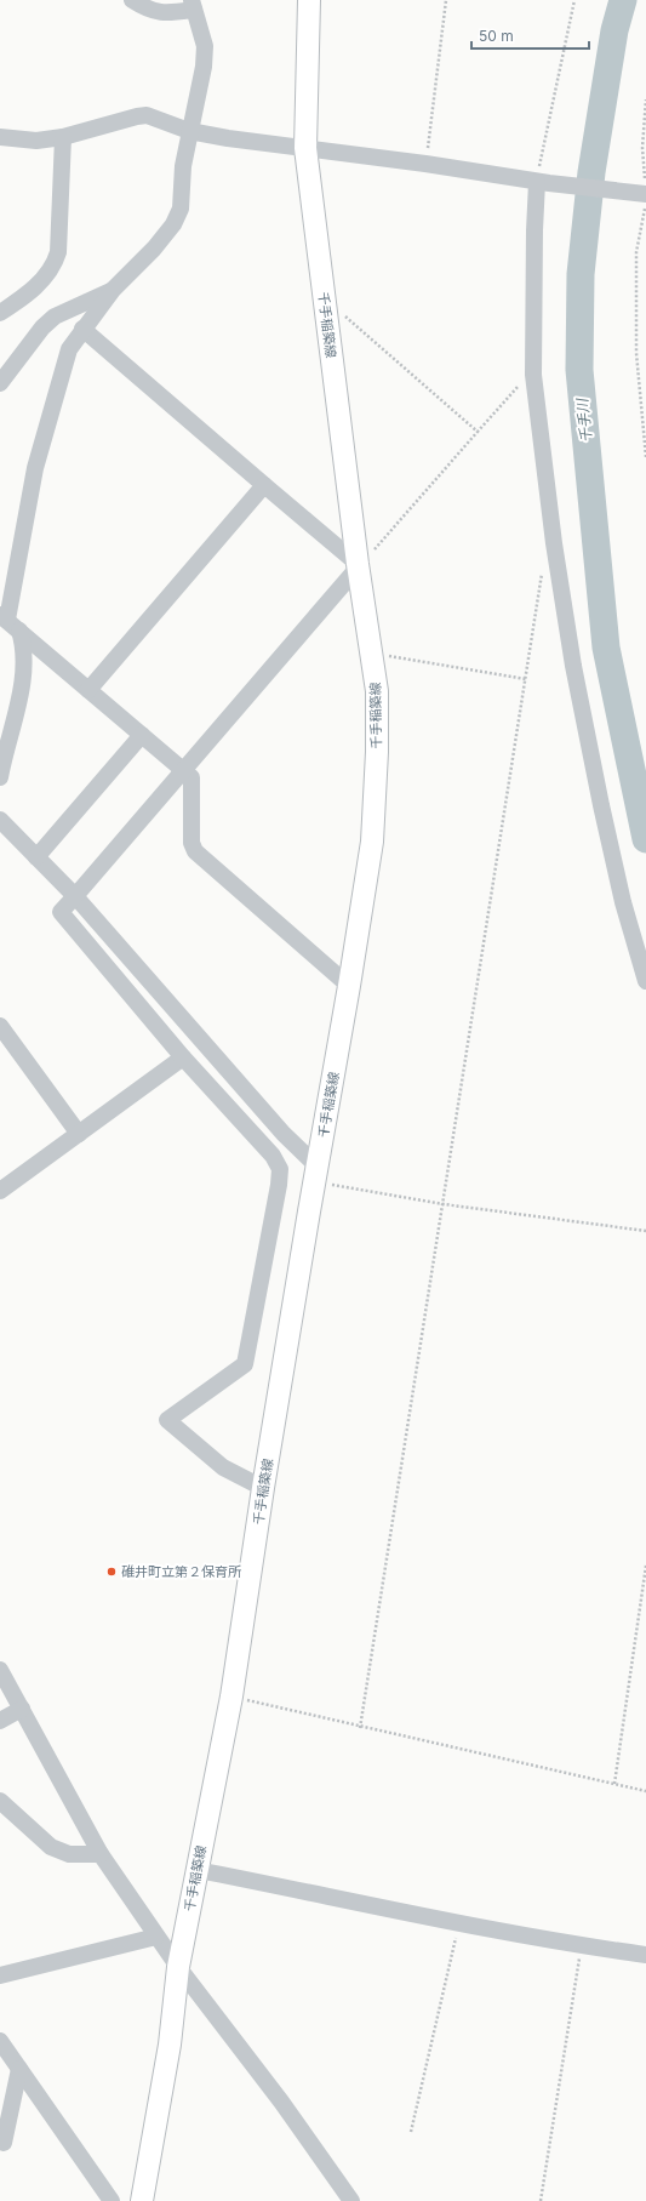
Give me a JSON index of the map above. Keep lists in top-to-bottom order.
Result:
{
  "streets": {
    "main road": ["千手稲築線"]
  },
  "water": ["千手川"],
  "places": ["碓井町立第２保育所"],
  "scale_bar": "50 m"
}
